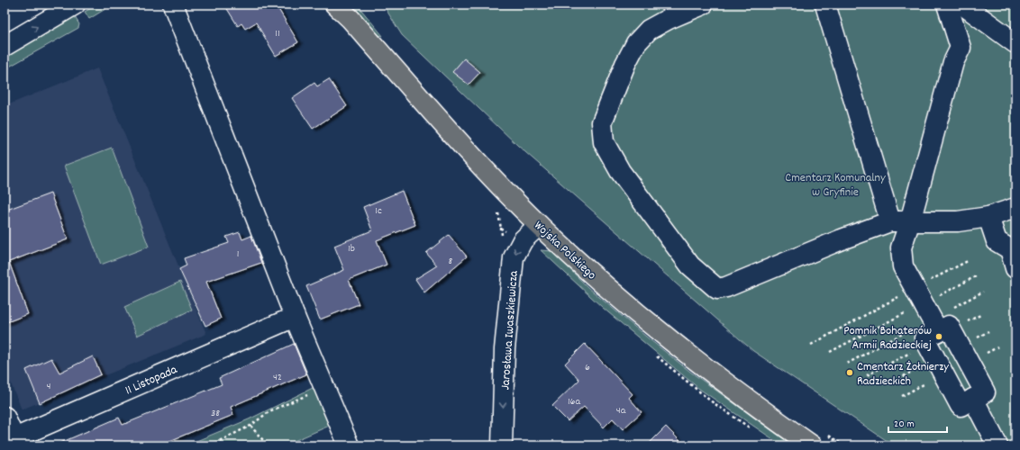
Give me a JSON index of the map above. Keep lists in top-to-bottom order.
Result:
{
  "streets": {
    "main road": ["Wojska Polskiego"],
    "street": ["Jarosława Iwaszkiewicza", "11 Listopada"]
  },
  "crossings": [
    ["Wojska Polskiego", "Jarosława Iwaszkiewicza"]
  ],
  "one_way": ["Jarosława Iwaszkiewicza"],
  "parks": ["Cmentarz Komunalny w Gryfinie"],
  "places": ["Pomnik Bohaterów Armii Radzieckiej", "Cmentarz Żołnierzy Radzieckich"],
  "house_numbers": [
    "11",
    "1c",
    "1b",
    "1",
    "8",
    "6",
    "42",
    "4",
    "16a",
    "4a",
    "38"
  ],
  "scale_bar": "20 m"
}
